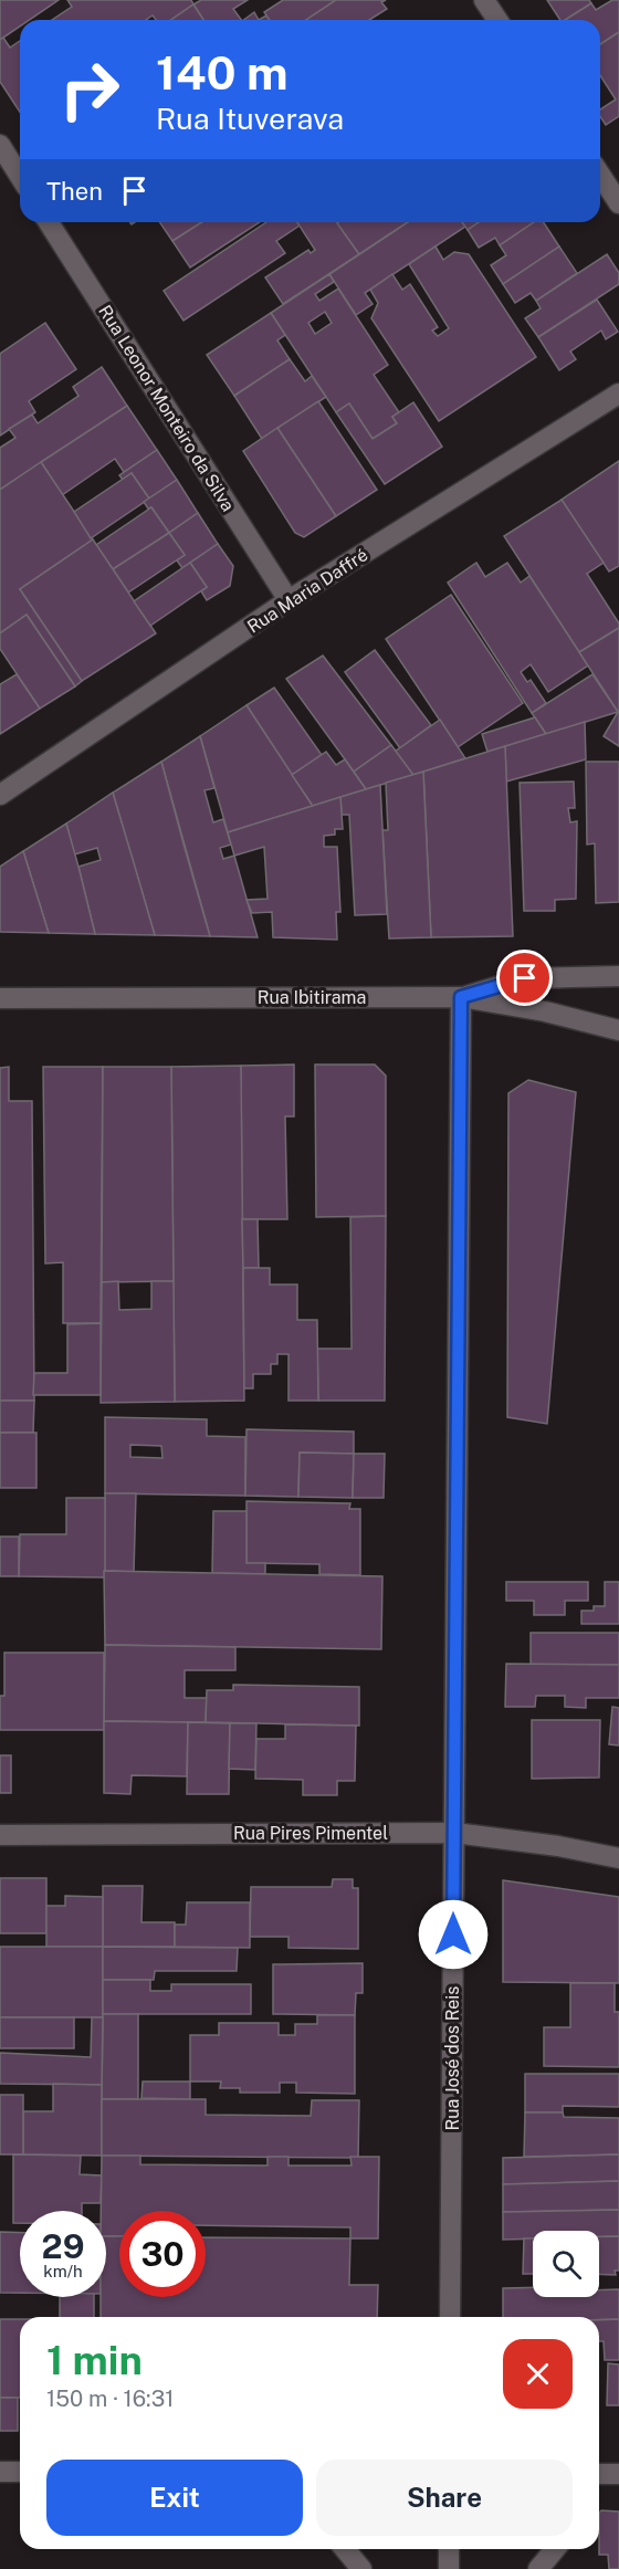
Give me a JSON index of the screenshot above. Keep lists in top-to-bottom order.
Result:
{
  "streets": {
    "street": [
      "Rua Leonor Monteiro da Silva",
      "Rua Maria Daffré",
      "Rua Ibitirama",
      "Rua Pires Pimentel",
      "Rua José dos Reis"
    ]
  },
  "crossings": [
    ["Rua Leonor Monteiro da Silva", "Rua Maria Daffré"],
    ["Rua Ibitirama", "Rua José dos Reis"],
    ["Rua Pires Pimentel", "Rua José dos Reis"]
  ],
  "page": {
    "turn": ["140 m", "Rua Ituverava"],
    "then": "Then",
    "speed": "29 km/h",
    "limit": "30",
    "heading": ["1 min", "150 m · 16:31"],
    "buttons": ["Exit", "Share"]
  }
}
